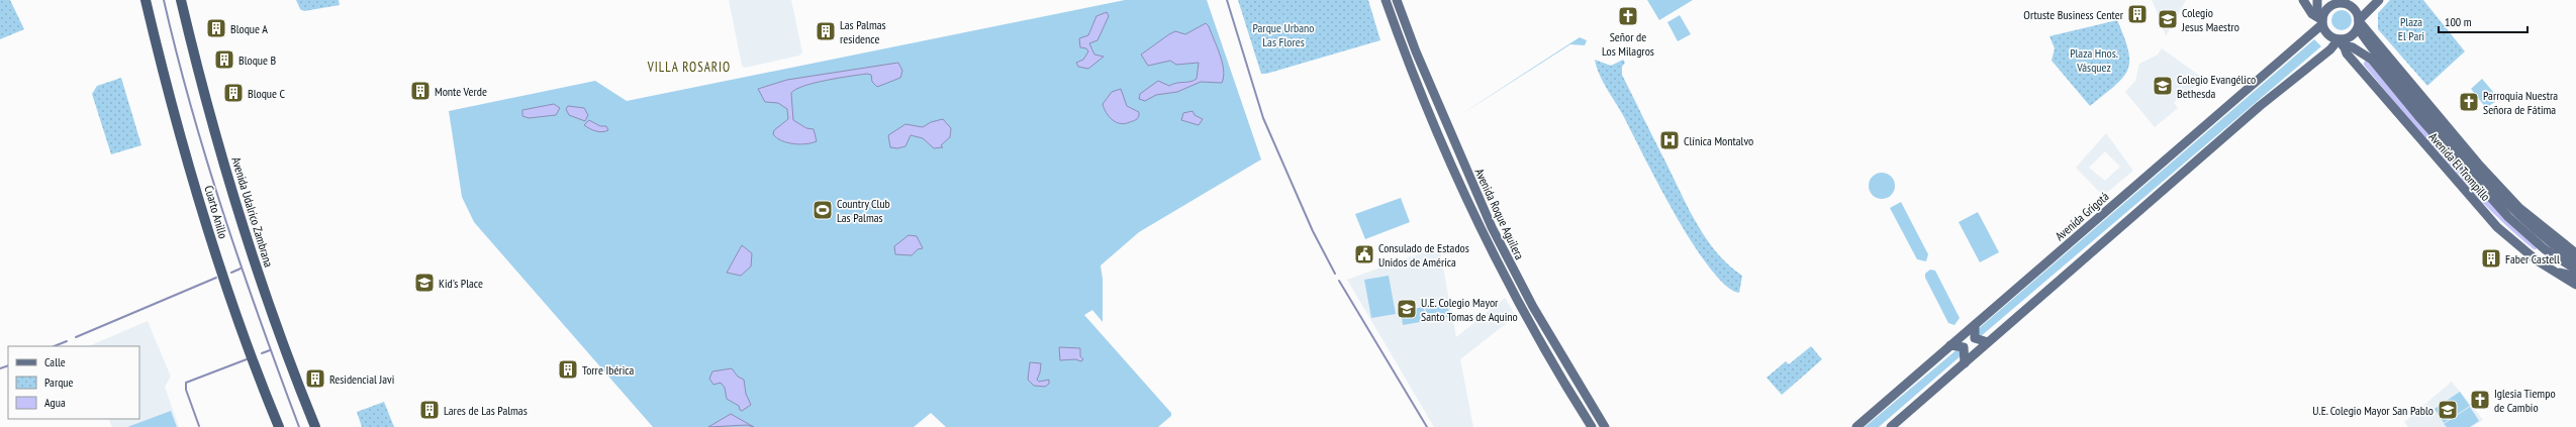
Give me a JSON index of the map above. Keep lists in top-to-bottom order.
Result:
{
  "streets": {
    "highway": ["Cuarto Anillo", "Avenida Udalrico Zambrana"],
    "main road": ["Avenida El Trompillo", "Avenida Roque Aguilera", "Avenida Grigotá"]
  },
  "crossings": [
    ["Avenida El Trompillo", "Avenida Grigotá"]
  ],
  "districts": ["VILLA ROSARIO"],
  "parks": ["Plaza El Pari", "Parque Urbano Las Flores", "Plaza Hnos. Vásquez"],
  "places": {
    "building": [
      "Ortuste Business Center",
      "Bloque A",
      "Las Palmas residence",
      "Bloque B",
      "Monte Verde",
      "Bloque C",
      "Faber Castell",
      "Torre Ibérica",
      "Residencial Javi",
      "Lares de Las Palmas"
    ],
    "church": ["Señor de Los Milagros", "Parroquia Nuestra Señora de Fátima", "Iglesia Tiempo de Cambio"],
    "school or university": [
      "Colegio Jesus Maestro",
      "Colegio Evangélico Bethesda",
      "Kid's Place",
      "U.E. Colegio Mayor Santo Tomas de Aquino",
      "U.E. Colegio Mayor San Pablo"
    ],
    "hospital": ["Clínica Montalvo"],
    "sports": ["Country Club Las Palmas"],
    "public building": ["Consulado de Estados Unidos de América"]
  },
  "legend": ["Calle", "Parque", "Agua"],
  "scale_bar": "100 m"
}
